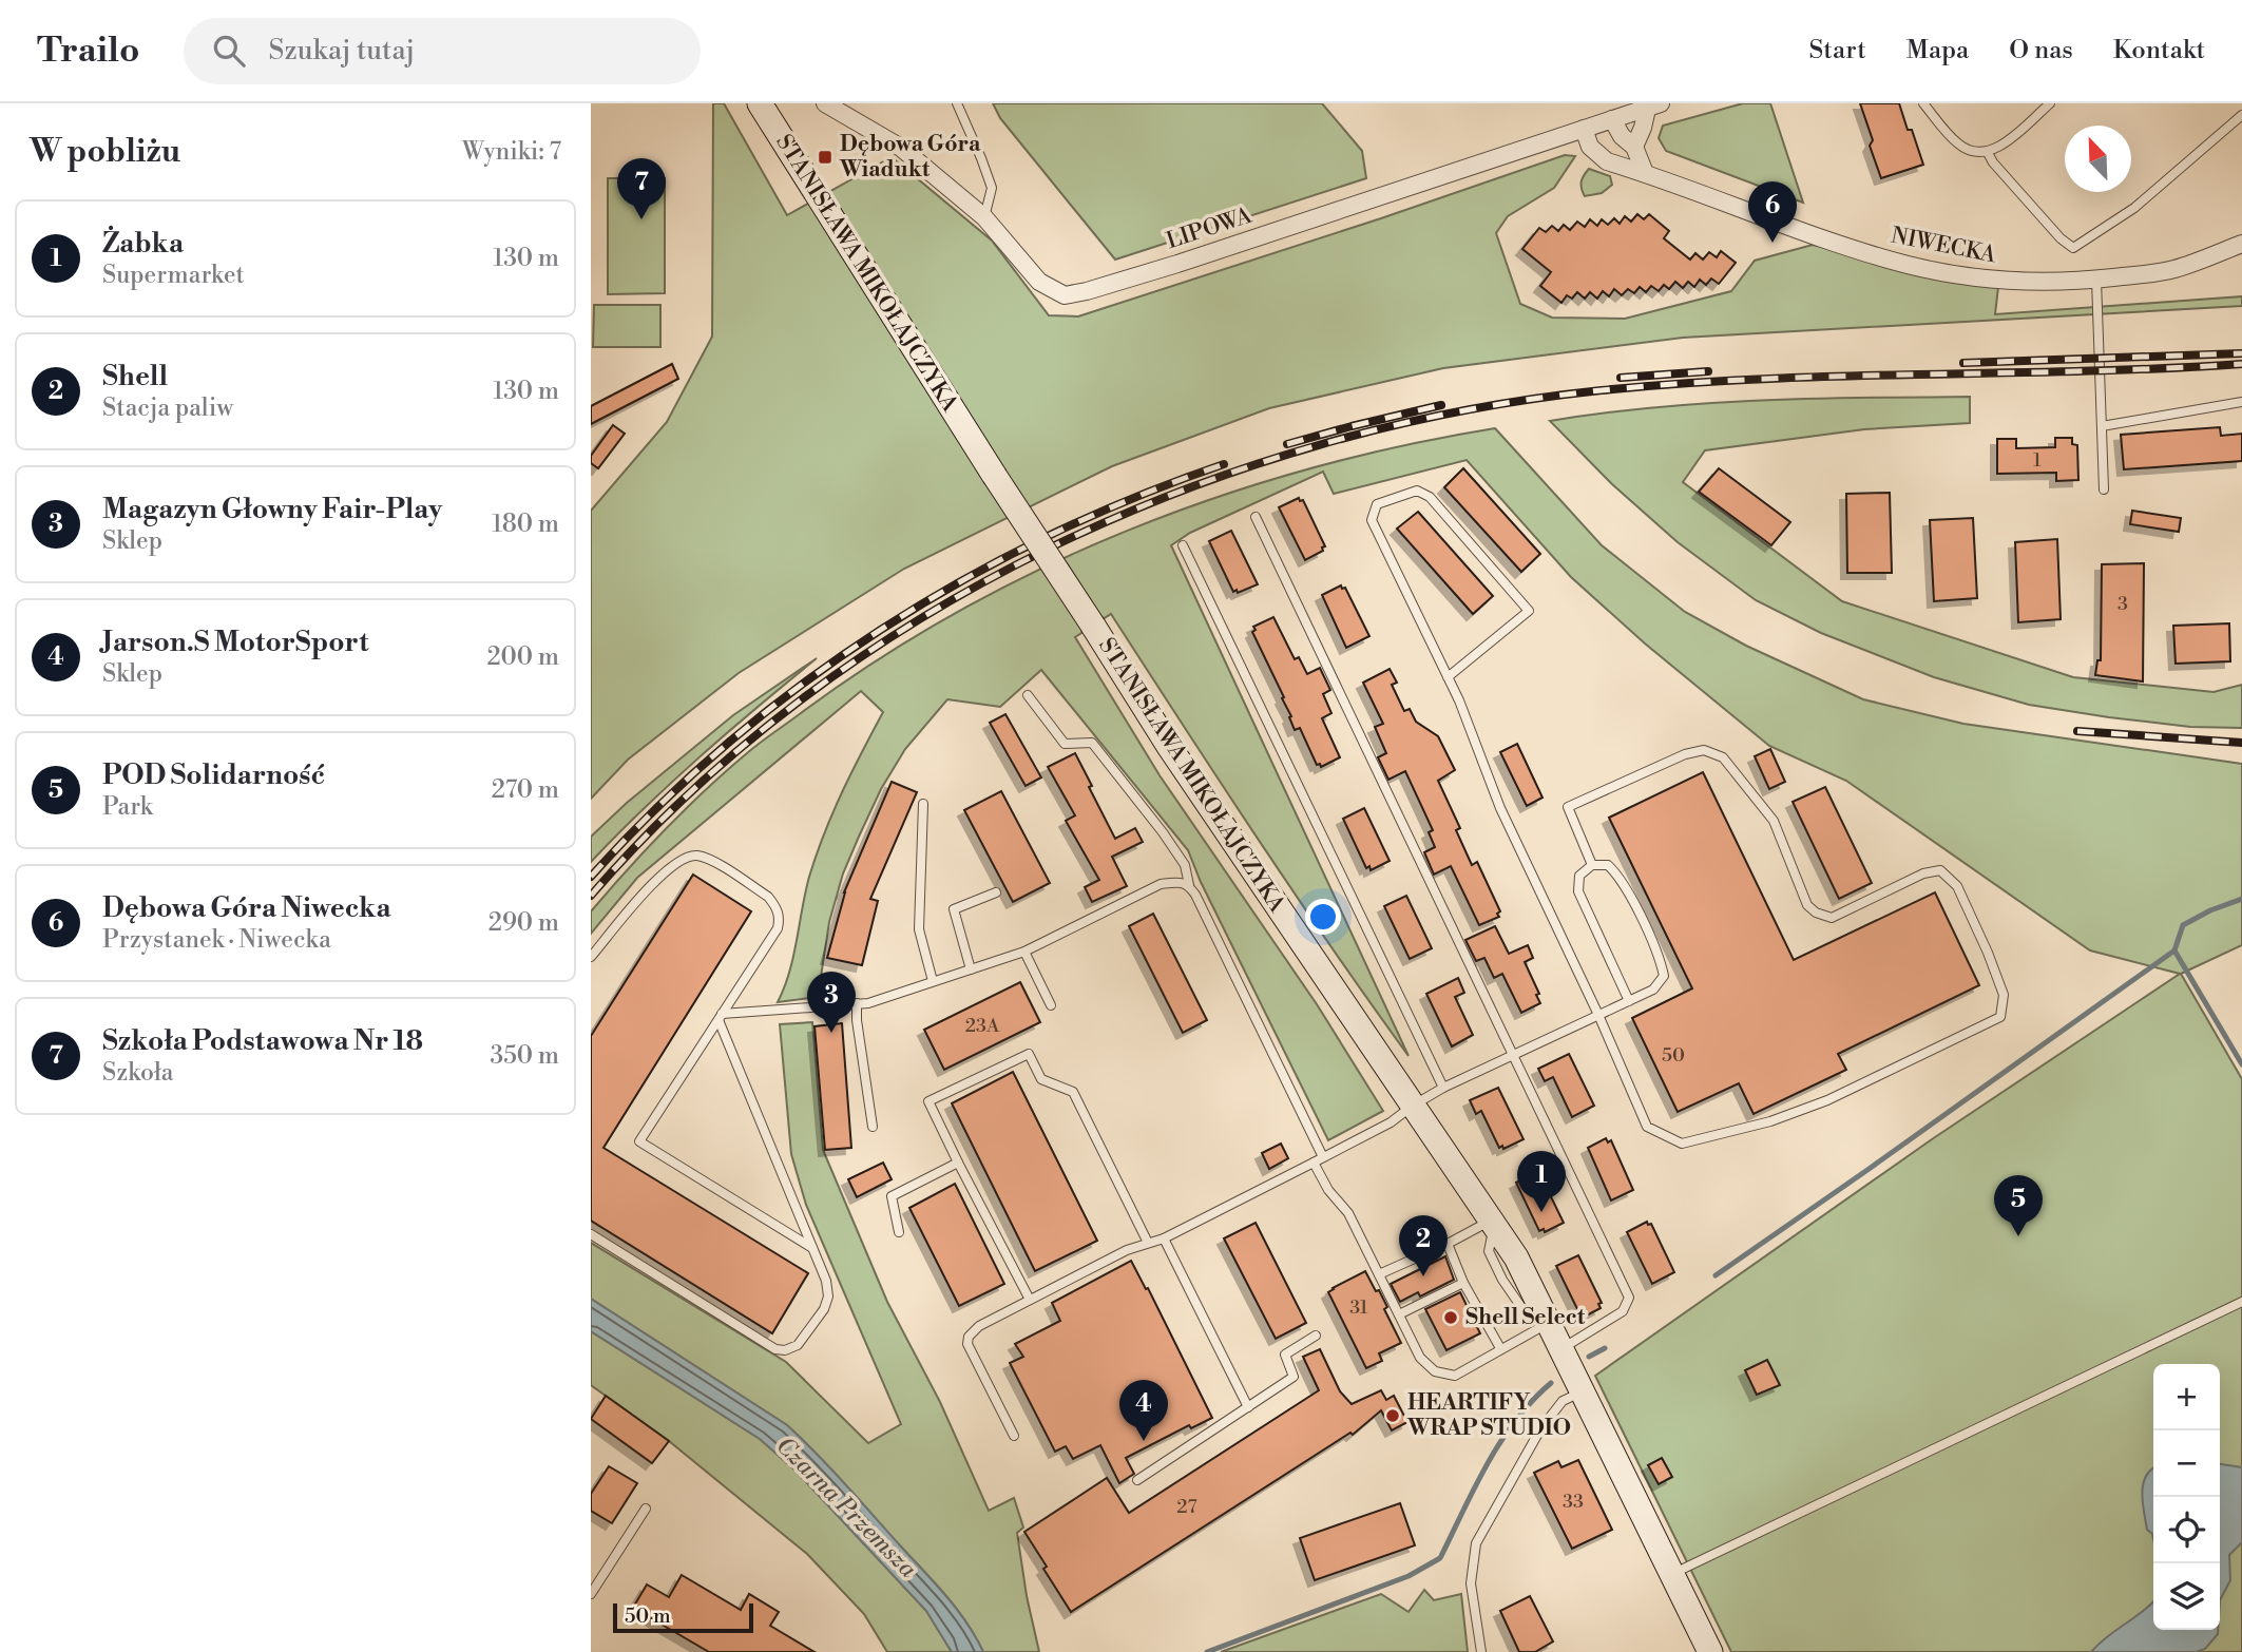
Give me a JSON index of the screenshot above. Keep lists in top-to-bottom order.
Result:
{
  "streets": {
    "street": ["LIPOWA", "NIWECKA", "STANISŁAWA MIKOŁAJCZYKA"]
  },
  "crossings": [
    ["LIPOWA", "NIWECKA"]
  ],
  "water": ["Czarna Przemsza"],
  "places": {
    "transit": ["Dębowa Góra Wiadukt"],
    "other": ["Shell Select", "HEARTIFY WRAP STUDIO"]
  },
  "house_numbers": [
    "1",
    "3",
    "23A",
    "50",
    "31",
    "33",
    "27"
  ],
  "scale_bar": "50 m",
  "north": "top left",
  "page": {
    "header": "Trailo",
    "search": "Szukaj tutaj",
    "nav": [
      "Start",
      "Mapa",
      "O nas",
      "Kontakt"
    ],
    "heading": ["W pobliżu", "Wyniki: 7"],
    "pins": [
      "7",
      "6",
      "3",
      "1",
      "5",
      "2",
      "4"
    ],
    "list": [
      {
        "mark": "1",
        "name": "Żabka",
        "note": "Supermarket",
        "value": "130 m"
      },
      {
        "mark": "2",
        "name": "Shell",
        "note": "Stacja paliw",
        "value": "130 m"
      },
      {
        "mark": "3",
        "name": "Magazyn Głowny Fair-Play",
        "note": "Sklep",
        "value": "180 m"
      },
      {
        "mark": "4",
        "name": "Jarson.S MotorSport",
        "note": "Sklep",
        "value": "200 m"
      },
      {
        "mark": "5",
        "name": "POD Solidarność",
        "note": "Park",
        "value": "270 m"
      },
      {
        "mark": "6",
        "name": "Dębowa Góra Niwecka",
        "note": "Przystanek · Niwecka",
        "value": "290 m"
      },
      {
        "mark": "7",
        "name": "Szkoła Podstawowa Nr 18",
        "note": "Szkoła",
        "value": "350 m"
      }
    ],
    "map_buttons": ["+", "−"],
    "scale": "50 m"
  }
}
